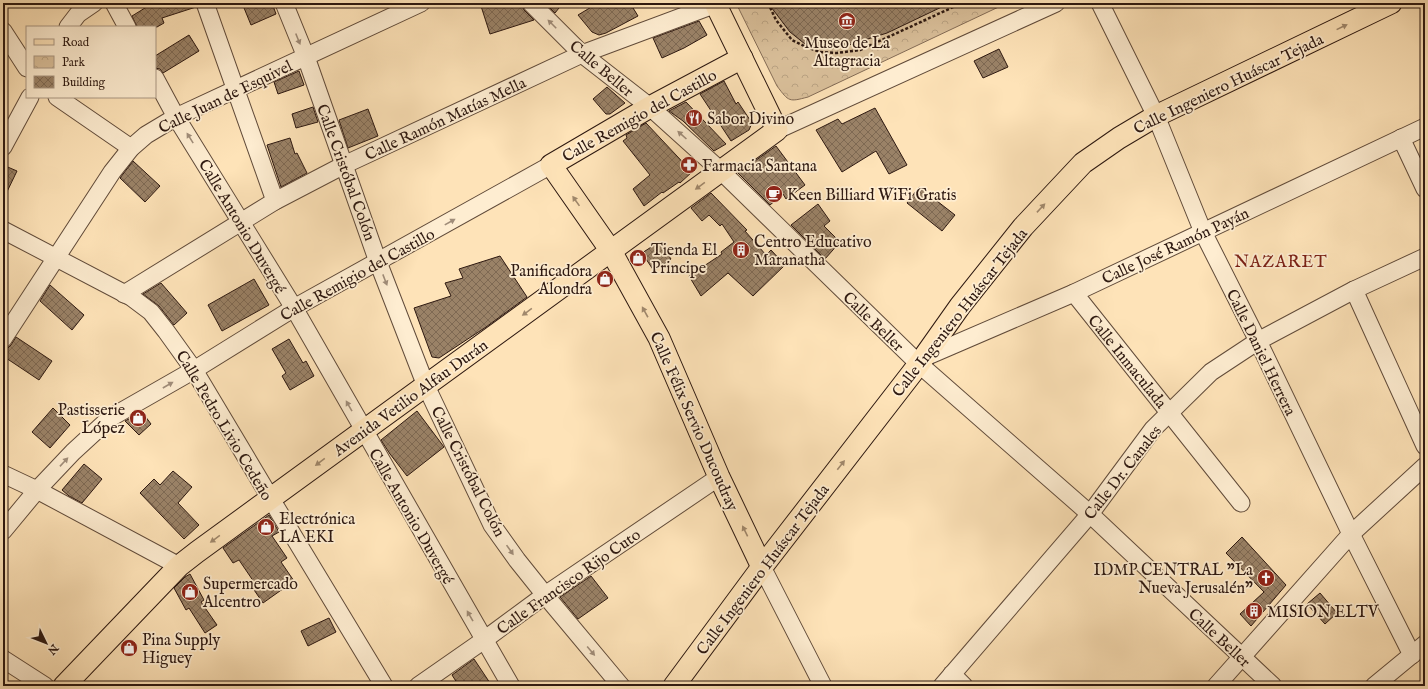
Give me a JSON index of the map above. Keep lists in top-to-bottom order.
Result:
{
  "streets": {
    "main road": [
      "Calle Ingeniero Huáscar Tejada",
      "Calle Remigio del Castillo",
      "Avenida Vetilio Alfau Durán",
      "Calle Félix Servio Ducoudray"
    ],
    "street": [
      "Calle Beller",
      "Calle Juan de Esquivel",
      "Calle Ramón Matías Mella",
      "Calle Cristóbal Colón",
      "Calle Antonio Duvergé",
      "Calle José Ramón Payán",
      "Calle Daniel Herrera",
      "Calle Inmaculada",
      "Calle Pedro Livio Cedeño",
      "Calle Dr. Canales",
      "Calle Francisco Rijo Cuto"
    ]
  },
  "crossings": [
    ["Calle Beller", "Calle Ingeniero Huáscar Tejada"],
    ["Calle Beller", "Calle Remigio del Castillo"],
    ["Calle Beller", "Calle Ramón Matías Mella"],
    ["Calle Beller", "Calle José Ramón Payán"],
    ["Calle Beller", "Avenida Vetilio Alfau Durán"],
    ["Calle Beller", "Calle Dr. Canales"],
    ["Calle Ingeniero Huáscar Tejada", "Calle José Ramón Payán"],
    ["Calle Ingeniero Huáscar Tejada", "Calle Daniel Herrera"],
    ["Calle Ingeniero Huáscar Tejada", "Calle Félix Servio Ducoudray"],
    ["Calle Juan de Esquivel", "Calle Cristóbal Colón"],
    ["Calle Juan de Esquivel", "Calle Antonio Duvergé"],
    ["Calle Juan de Esquivel", "Calle Pedro Livio Cedeño"],
    ["Calle Remigio del Castillo", "Calle Cristóbal Colón"],
    ["Calle Remigio del Castillo", "Calle Antonio Duvergé"],
    ["Calle Remigio del Castillo", "Calle Félix Servio Ducoudray"],
    ["Calle Remigio del Castillo", "Calle Pedro Livio Cedeño"],
    ["Calle Ramón Matías Mella", "Calle Cristóbal Colón"],
    ["Calle Ramón Matías Mella", "Calle Antonio Duvergé"],
    ["Calle Ramón Matías Mella", "Calle Pedro Livio Cedeño"],
    ["Calle Cristóbal Colón", "Avenida Vetilio Alfau Durán"],
    ["Calle Cristóbal Colón", "Calle Francisco Rijo Cuto"],
    ["Calle Antonio Duvergé", "Avenida Vetilio Alfau Durán"],
    ["Calle Antonio Duvergé", "Calle Francisco Rijo Cuto"],
    ["Calle José Ramón Payán", "Calle Daniel Herrera"],
    ["Calle José Ramón Payán", "Calle Inmaculada"],
    ["Calle Daniel Herrera", "Calle Dr. Canales"],
    ["Calle Inmaculada", "Calle Dr. Canales"],
    ["Avenida Vetilio Alfau Durán", "Calle Félix Servio Ducoudray"],
    ["Avenida Vetilio Alfau Durán", "Calle Pedro Livio Cedeño"],
    ["Calle Félix Servio Ducoudray", "Calle Francisco Rijo Cuto"]
  ],
  "one_way": [
    "Calle Ingeniero Huáscar Tejada",
    "Calle Remigio del Castillo",
    "Calle Cristóbal Colón",
    "Calle Antonio Duvergé",
    "Avenida Vetilio Alfau Durán",
    "Calle Félix Servio Ducoudray"
  ],
  "districts": ["NAZARET"],
  "places": {
    "museum": ["Museo de La Altagracia"],
    "restaurant": ["Sabor Divino"],
    "pharmacy": ["Farmacia Santana"],
    "cafe": ["Keen Billiard WiFi Gratis"],
    "building": ["Centro Educativo Maranatha", "MISION ELTV"],
    "shop": [
      "Tienda El Principe",
      "Panificadora Alondra",
      "Pastisserie López",
      "Electrónica LA EKI",
      "Supermercado Alcentro",
      "Pina Supply Higuey"
    ],
    "church": ["IDMP CENTRAL \"La Nueva Jerusalén\""]
  },
  "legend": ["Road", "Park", "Building"],
  "north": "bottom right"
}
